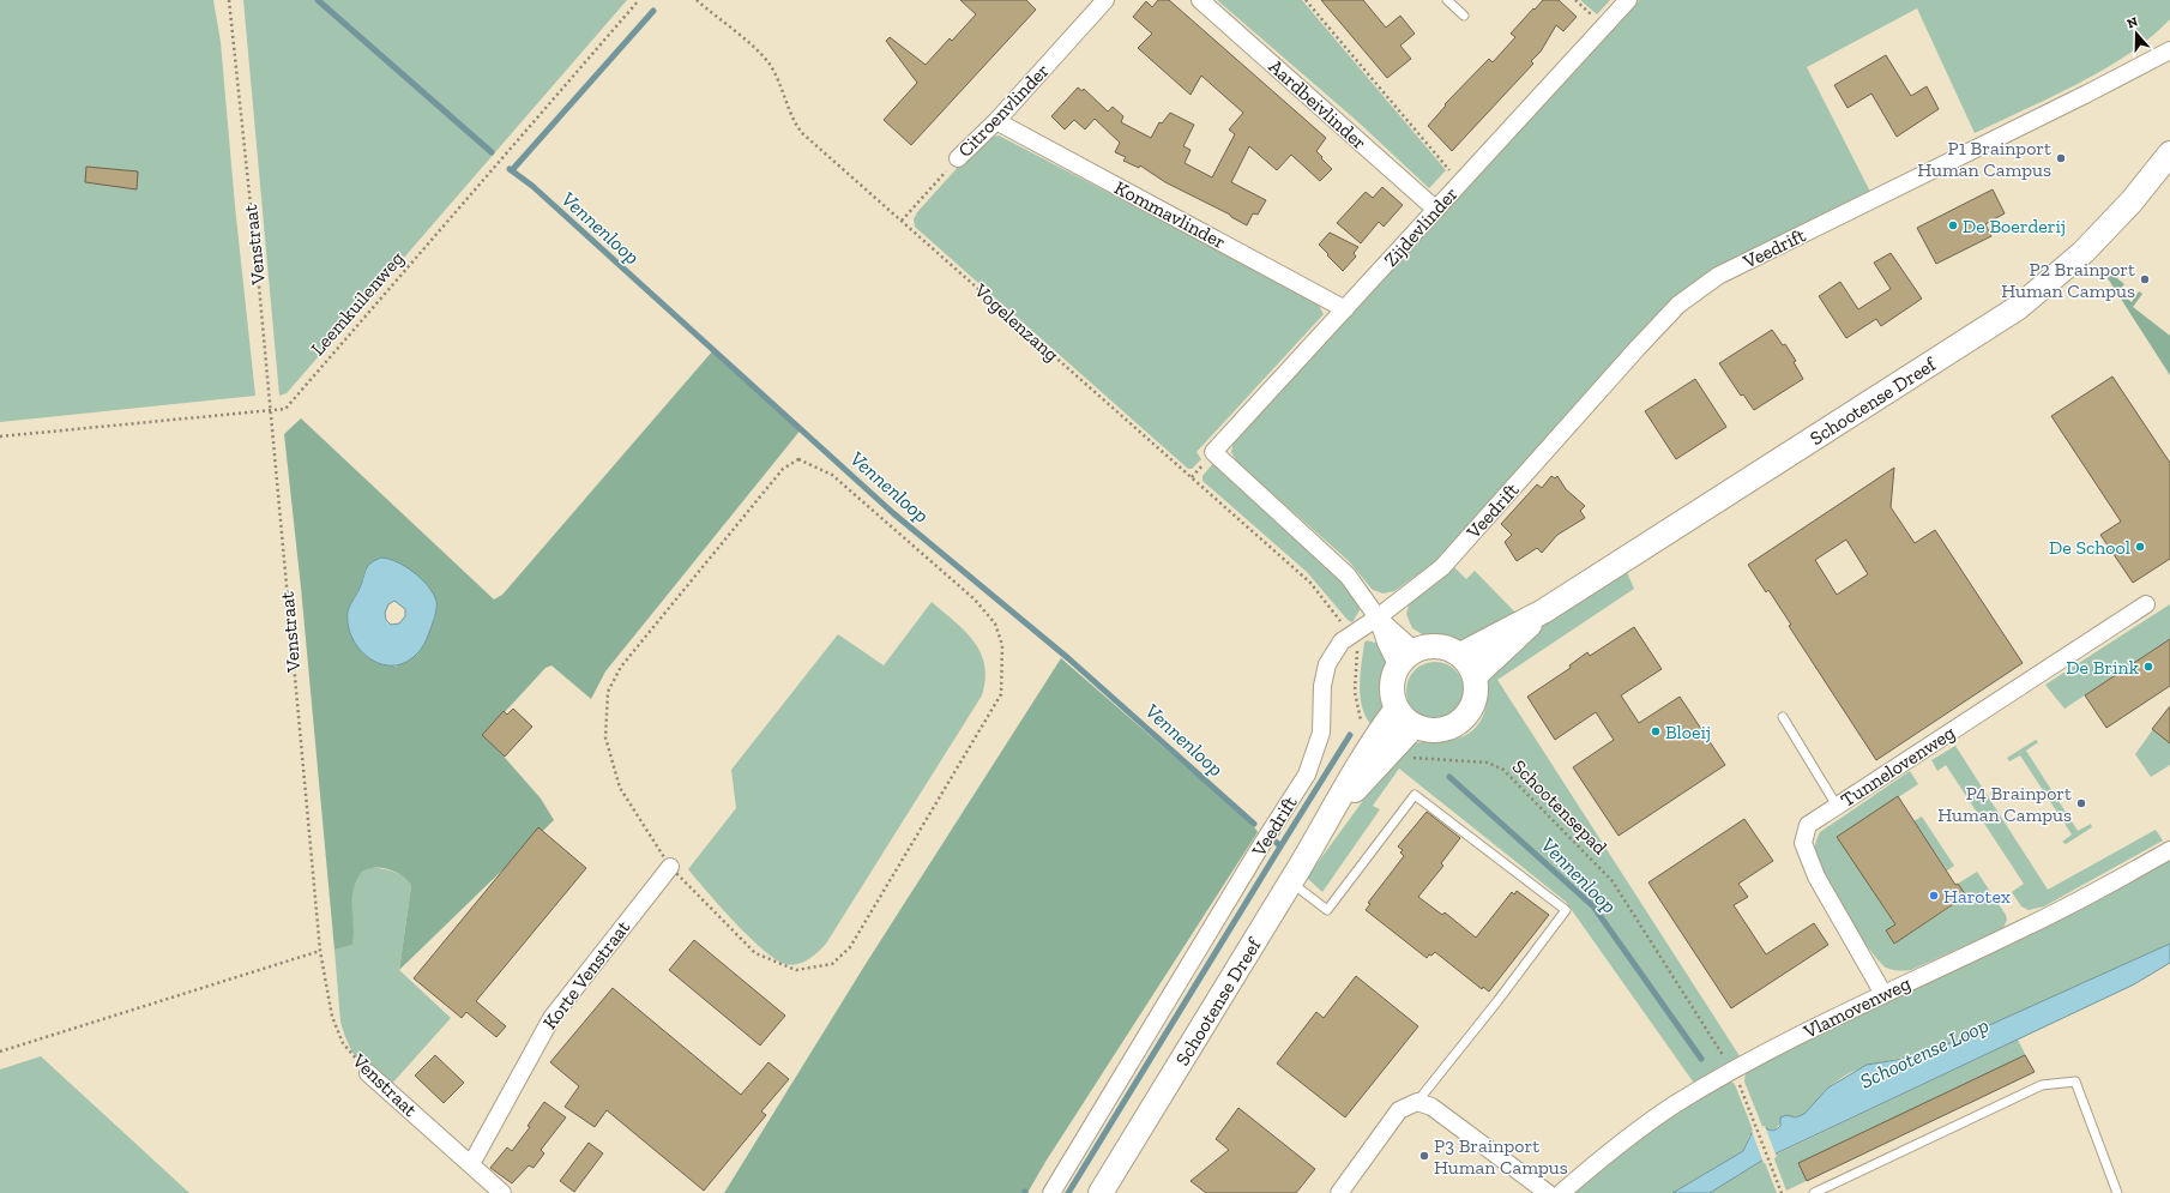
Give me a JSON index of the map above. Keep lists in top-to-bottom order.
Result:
{
  "streets": {
    "street": [
      "Aardbeivlinder",
      "Citroenvlinder",
      "Kommavlinder",
      "Zijdevlinder",
      "Venstraat",
      "Veedrift",
      "Schootense Dreef",
      "Tunnelovenweg",
      "Korte Venstraat",
      "Vlamovenweg"
    ],
    "path": ["Leemkuilenweg", "Vogelenzang", "Schootensepad"]
  },
  "crossings": [
    ["Aardbeivlinder", "Zijdevlinder"],
    ["Citroenvlinder", "Kommavlinder"],
    ["Citroenvlinder", "Vogelenzang"],
    ["Kommavlinder", "Zijdevlinder"],
    ["Zijdevlinder", "Veedrift"],
    ["Venstraat", "Leemkuilenweg"],
    ["Venstraat", "Korte Venstraat"],
    ["Veedrift", "Vogelenzang"],
    ["Schootense Dreef", "Schootensepad"],
    ["Tunnelovenweg", "Vlamovenweg"],
    ["Schootensepad", "Vlamovenweg"]
  ],
  "water": ["Vennenloop", "Schootense Loop"],
  "places": [
    "P1 Brainport Human Campus",
    "De Boerderij",
    "P2 Brainport Human Campus",
    "De School",
    "De Brink",
    "Bloeij",
    "P4 Brainport Human Campus",
    "Harotex",
    "P3 Brainport Human Campus"
  ],
  "north": "top"
}
